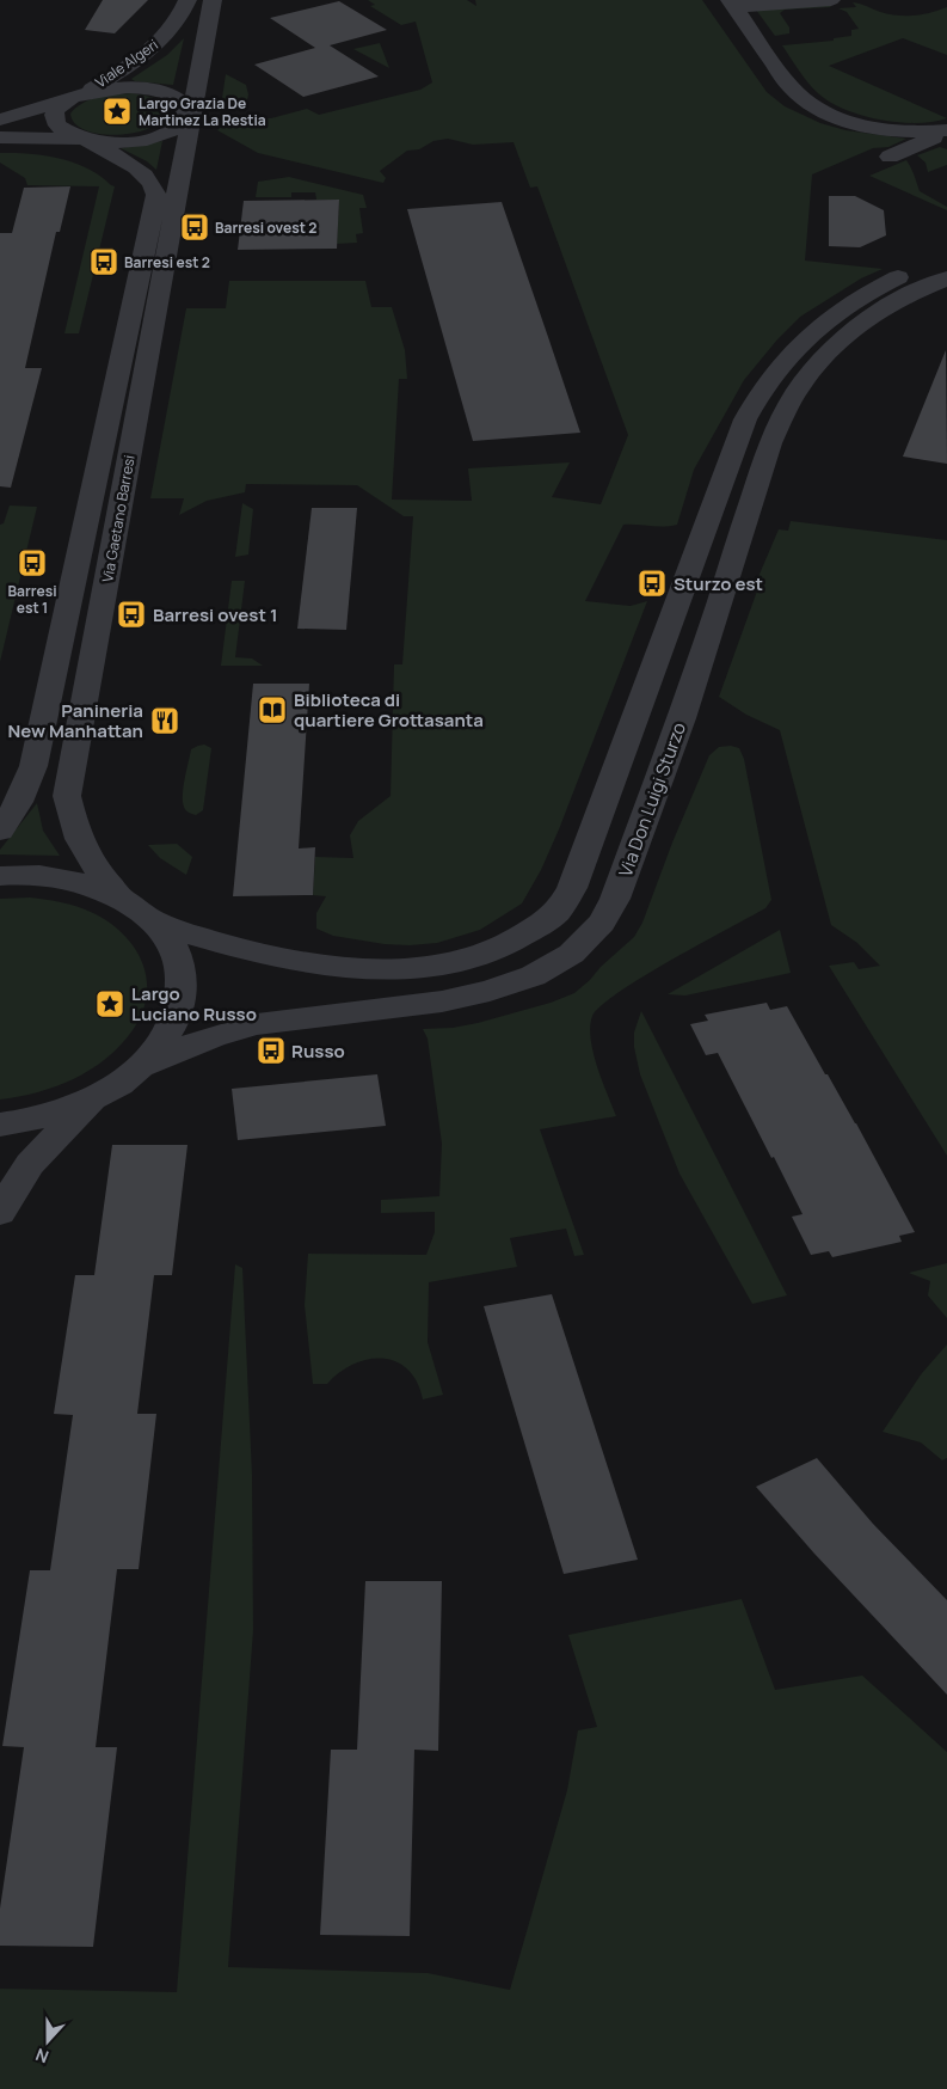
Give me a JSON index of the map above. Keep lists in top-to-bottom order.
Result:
{
  "streets": {
    "street": ["Viale Algeri", "Via Gaetano Barresi", "Via Don Luigi Sturzo"]
  },
  "crossings": [
    ["Viale Algeri", "Via Gaetano Barresi"]
  ],
  "places": {
    "place": ["Largo Grazia De Martinez La Restia", "Largo Luciano Russo"],
    "bus stop": [
      "Barresi ovest 2",
      "Barresi est 2",
      "Barresi est 1",
      "Sturzo est",
      "Barresi ovest 1",
      "Russo"
    ],
    "library": ["Biblioteca di quartiere Grottasanta"],
    "restaurant": ["Panineria New Manhattan"]
  },
  "north": "bottom"
}
